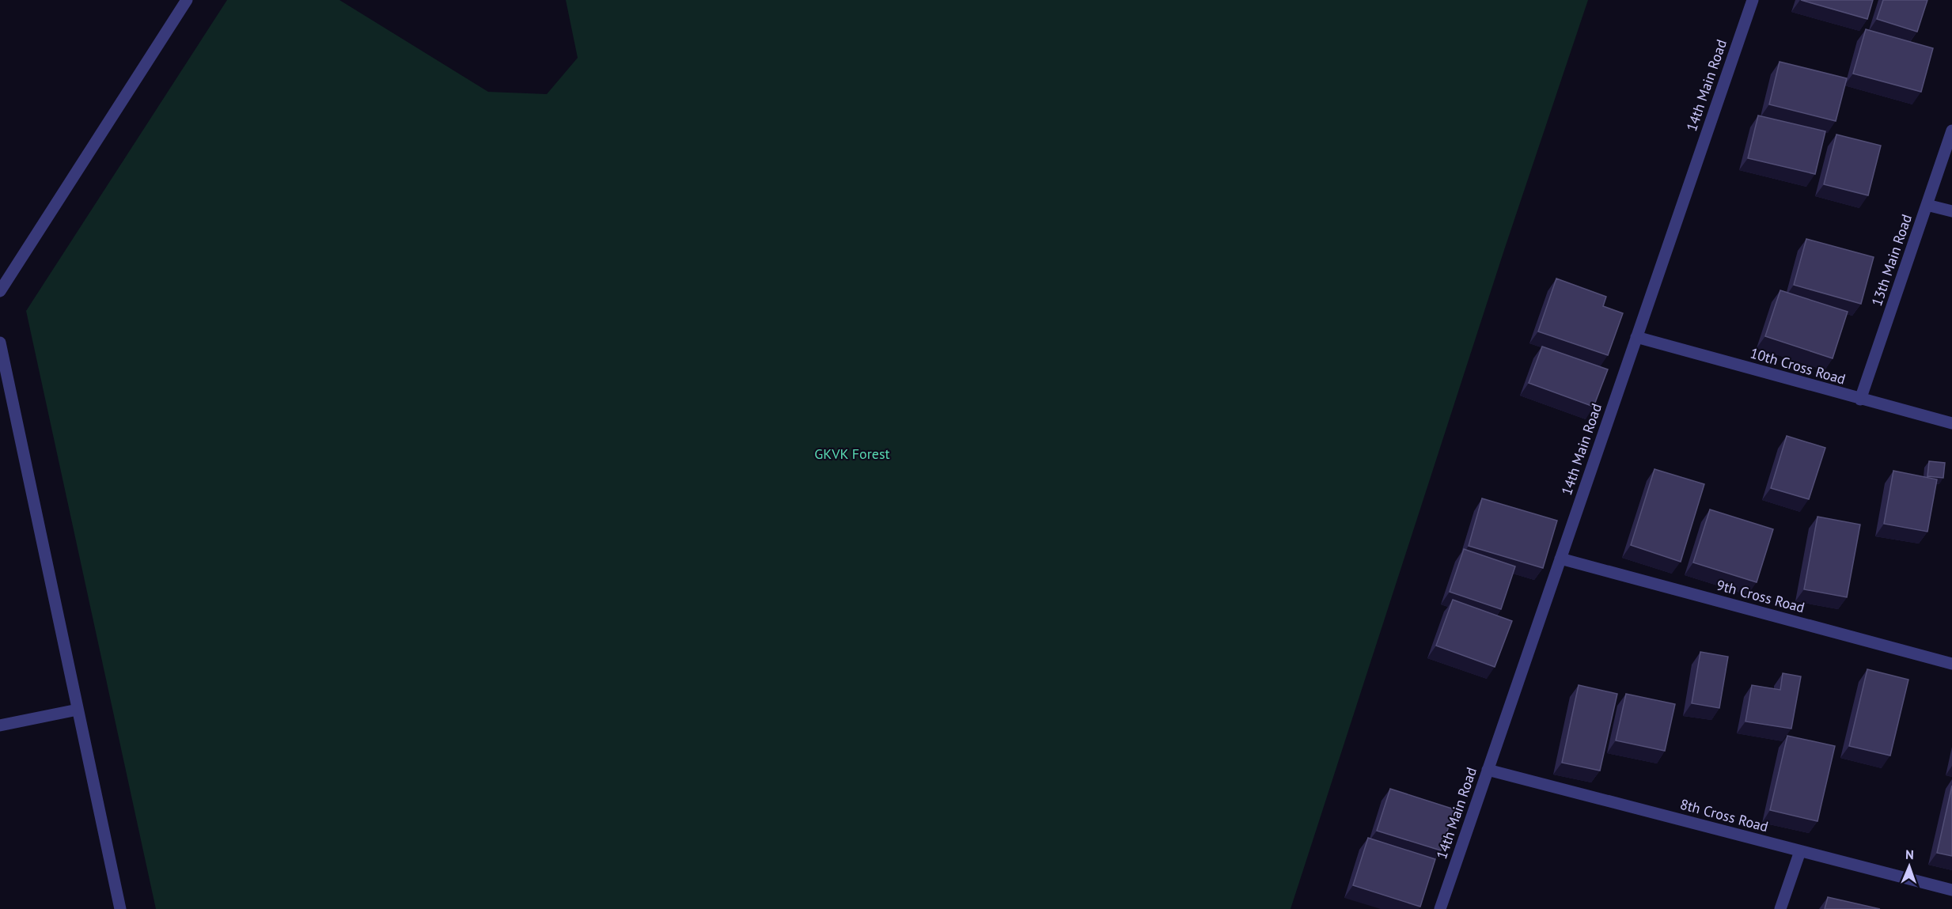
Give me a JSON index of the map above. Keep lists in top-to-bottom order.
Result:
{
  "streets": {
    "street": [
      "14th Main Road",
      "13th Main Road",
      "10th Cross Road",
      "9th Cross Road",
      "8th Cross Road"
    ]
  },
  "crossings": [
    ["14th Main Road", "10th Cross Road"],
    ["14th Main Road", "9th Cross Road"],
    ["14th Main Road", "8th Cross Road"],
    ["13th Main Road", "10th Cross Road"]
  ],
  "parks": ["GKVK Forest"],
  "north": "top"
}
